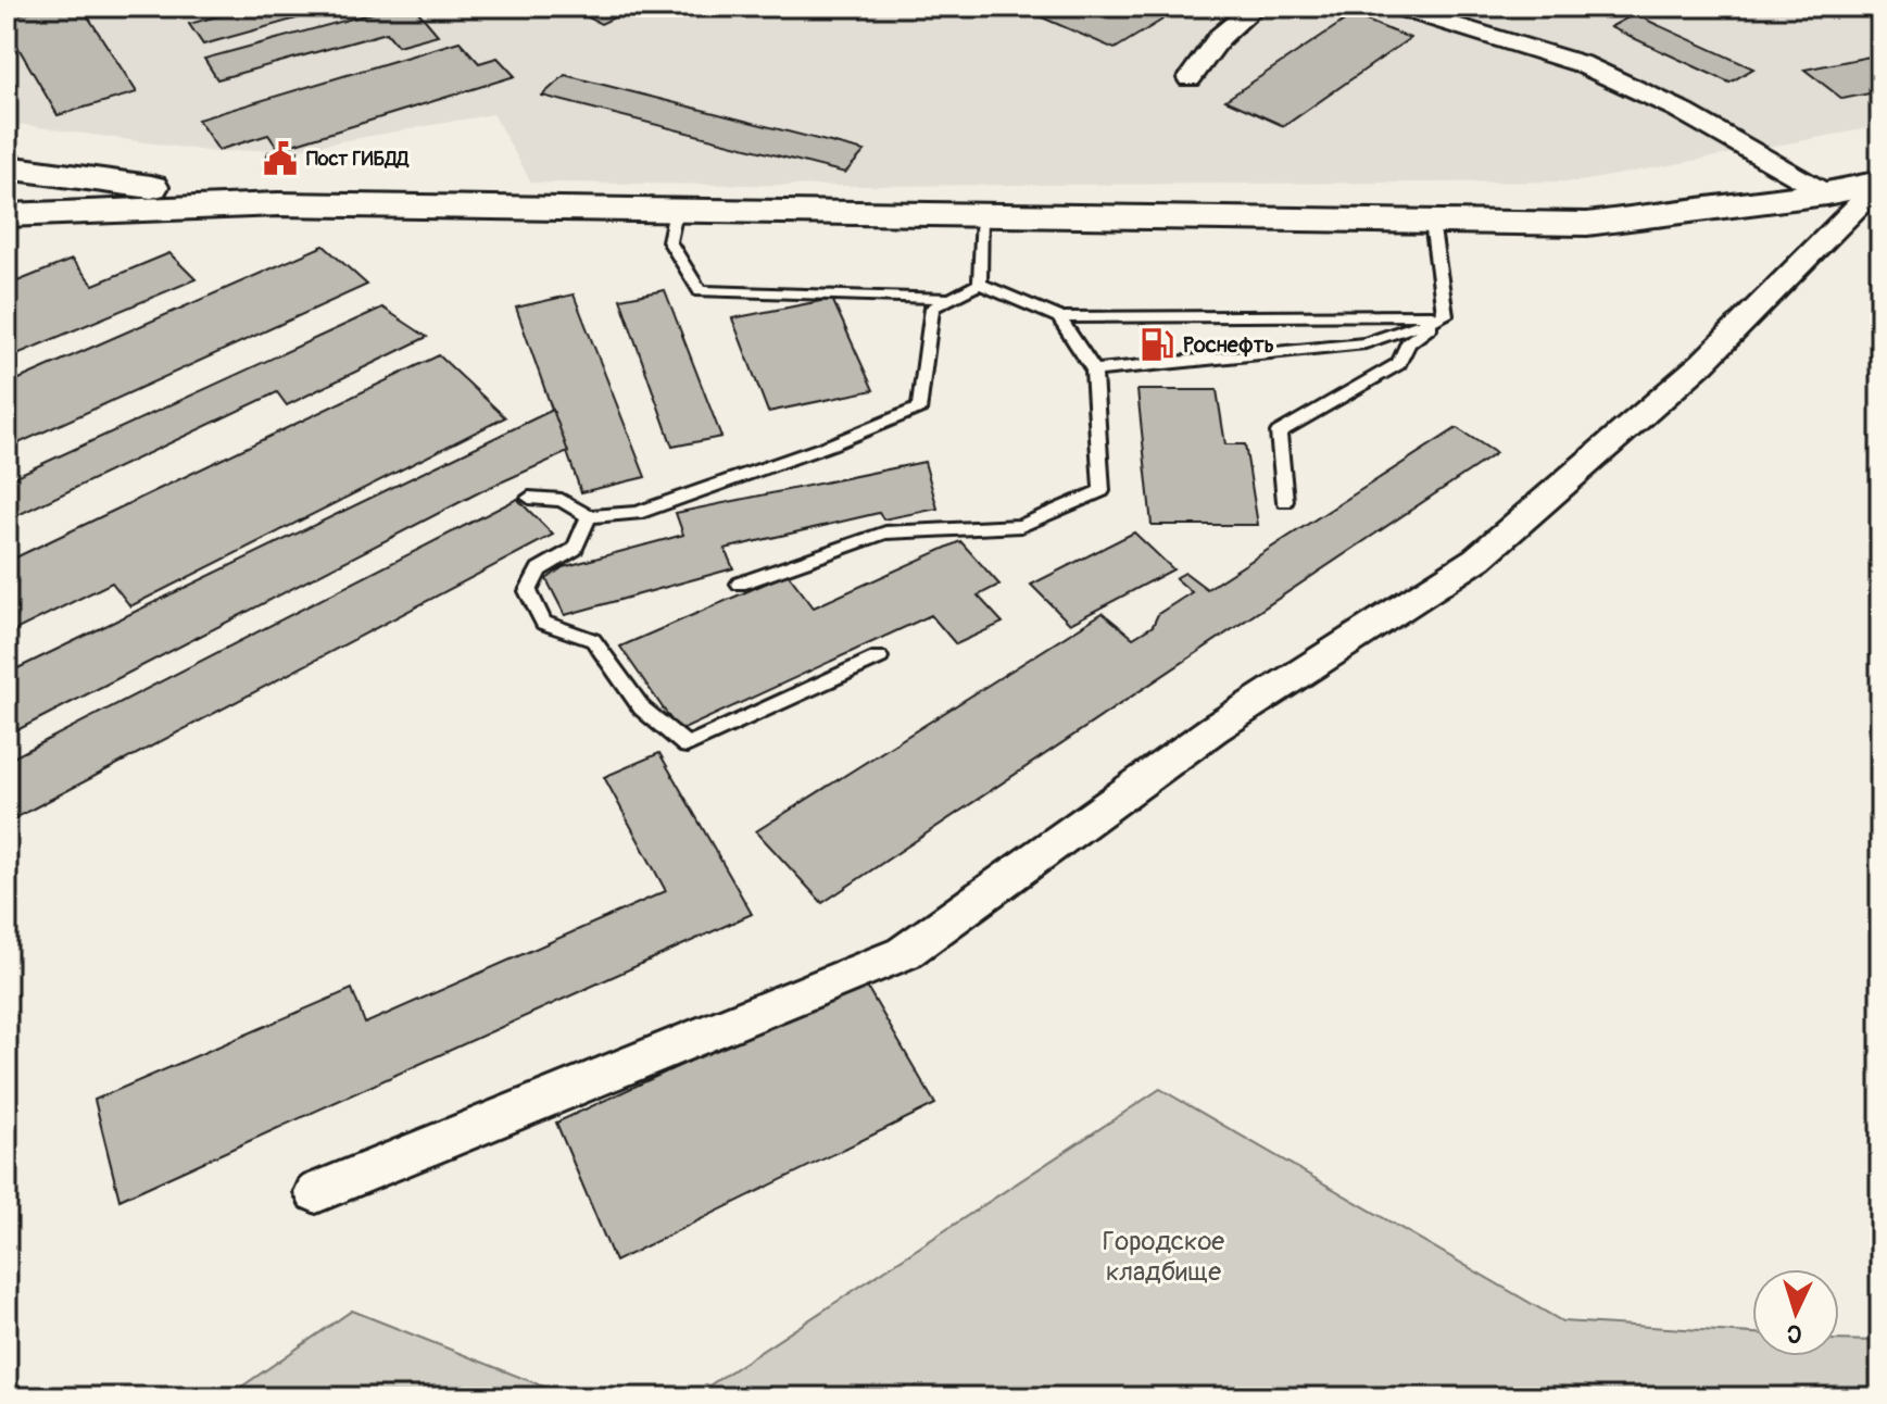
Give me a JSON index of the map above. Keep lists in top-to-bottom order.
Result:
{
  "parks": ["Городское кладбище"],
  "places": {
    "public building": ["Пост ГИБДД"],
    "fuel station": ["Роснефть"]
  },
  "north": "bottom"
}
